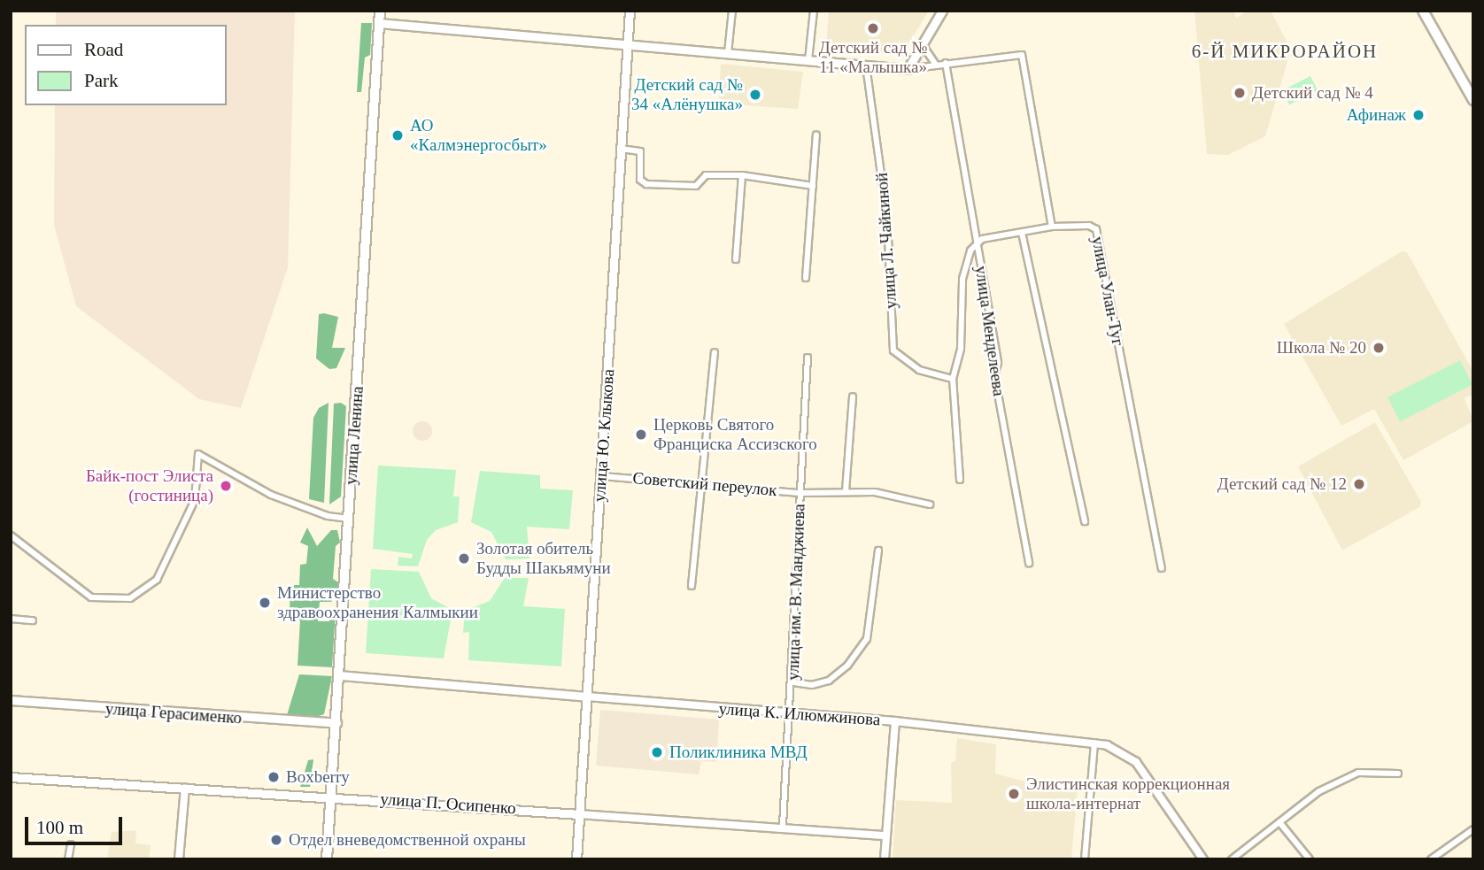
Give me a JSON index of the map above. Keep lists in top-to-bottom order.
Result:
{
  "streets": {
    "main road": [
      "улица Ленина",
      "улица Ю. Клыкова",
      "улица Герасименко",
      "улица К. Илюмжинова",
      "улица П. Осипенко"
    ],
    "street": [
      "улица Л. Чайкиной",
      "улица Улан-Туг",
      "улица Менделеева",
      "Советский переулок",
      "улица им. В. Манджиева"
    ]
  },
  "crossings": [
    ["улица Ленина", "улица Герасименко"],
    ["улица Ленина", "улица К. Илюмжинова"],
    ["улица Ленина", "улица П. Осипенко"],
    ["улица Ю. Клыкова", "Советский переулок"],
    ["улица Ю. Клыкова", "улица К. Илюмжинова"],
    ["улица Ю. Клыкова", "улица П. Осипенко"],
    ["Советский переулок", "улица им. В. Манджиева"],
    ["улица им. В. Манджиева", "улица К. Илюмжинова"],
    ["улица им. В. Манджиева", "улица П. Осипенко"]
  ],
  "districts": ["6-Й МИКРОРАЙОН"],
  "places": [
    "Детский сад № 11 «Малышка»",
    "Детский сад № 4",
    "Детский сад № 34 «Алёнушка»",
    "Афинаж",
    "АО «Калмэнергосбыт»",
    "Школа № 20",
    "Церковь Святого Франциска Ассизского",
    "Детский сад № 12",
    "Байк-пост Элиста (гостиница)",
    "Золотая обитель Будды Шакьямуни",
    "Министерство здравоохранения Калмыкии",
    "Поликлиника МВД",
    "Boxberry",
    "Элистинская коррекционная школа-интернат",
    "Отдел вневедомственной охраны"
  ],
  "legend": ["Road", "Park"],
  "scale_bar": "100 m"
}
